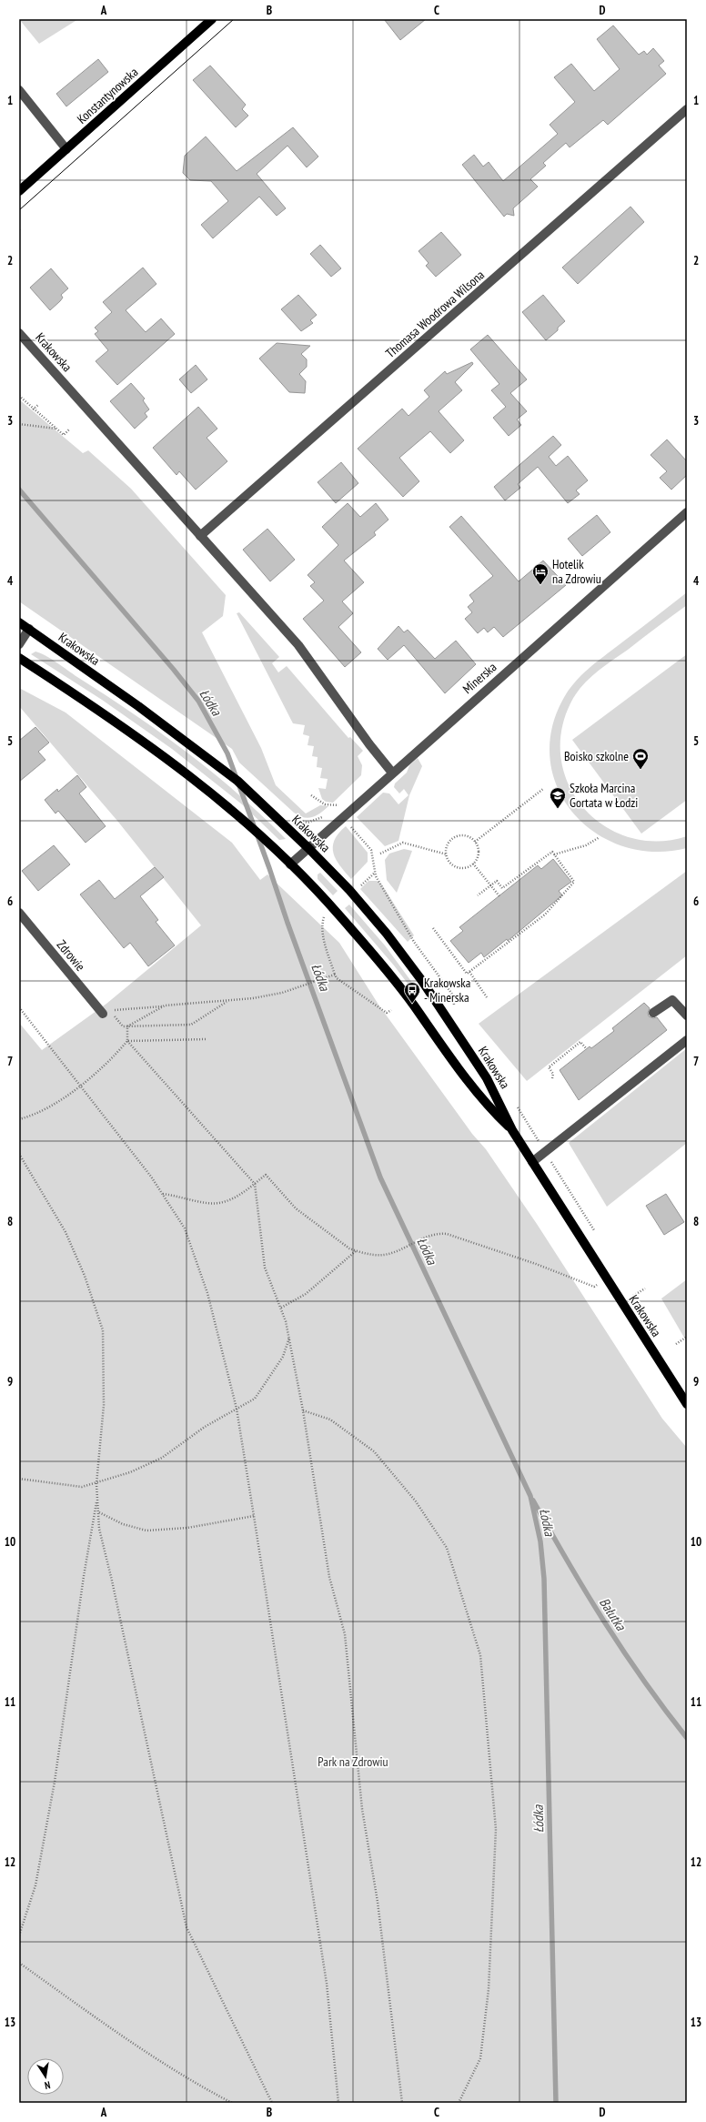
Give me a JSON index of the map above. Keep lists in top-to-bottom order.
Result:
{
  "streets": {
    "main road": ["Konstantynowska", "Krakowska"],
    "street": ["Thomasa Woodrowa Wilsona", "Minerska", "Zdrowie"]
  },
  "crossings": [
    ["Thomasa Woodrowa Wilsona", "Krakowska"],
    ["Krakowska", "Minerska"]
  ],
  "water": ["Łódka", "Bałutka"],
  "parks": ["Park na Zdrowiu"],
  "places": {
    "hotel": ["Hotelik na Zdrowiu"],
    "sports": ["Boisko szkolne"],
    "school or university": ["Szkoła Marcina Gortata w Łodzi"],
    "bus stop": ["Krakowska - Minerska"]
  },
  "north": "bottom",
  "grid": {
    "columns": [
      "A",
      "B",
      "C",
      "D"
    ],
    "rows": [
      "1",
      "2",
      "3",
      "4",
      "5",
      "6",
      "7",
      "8",
      "9",
      "10",
      "11",
      "12",
      "13"
    ]
  }
}
